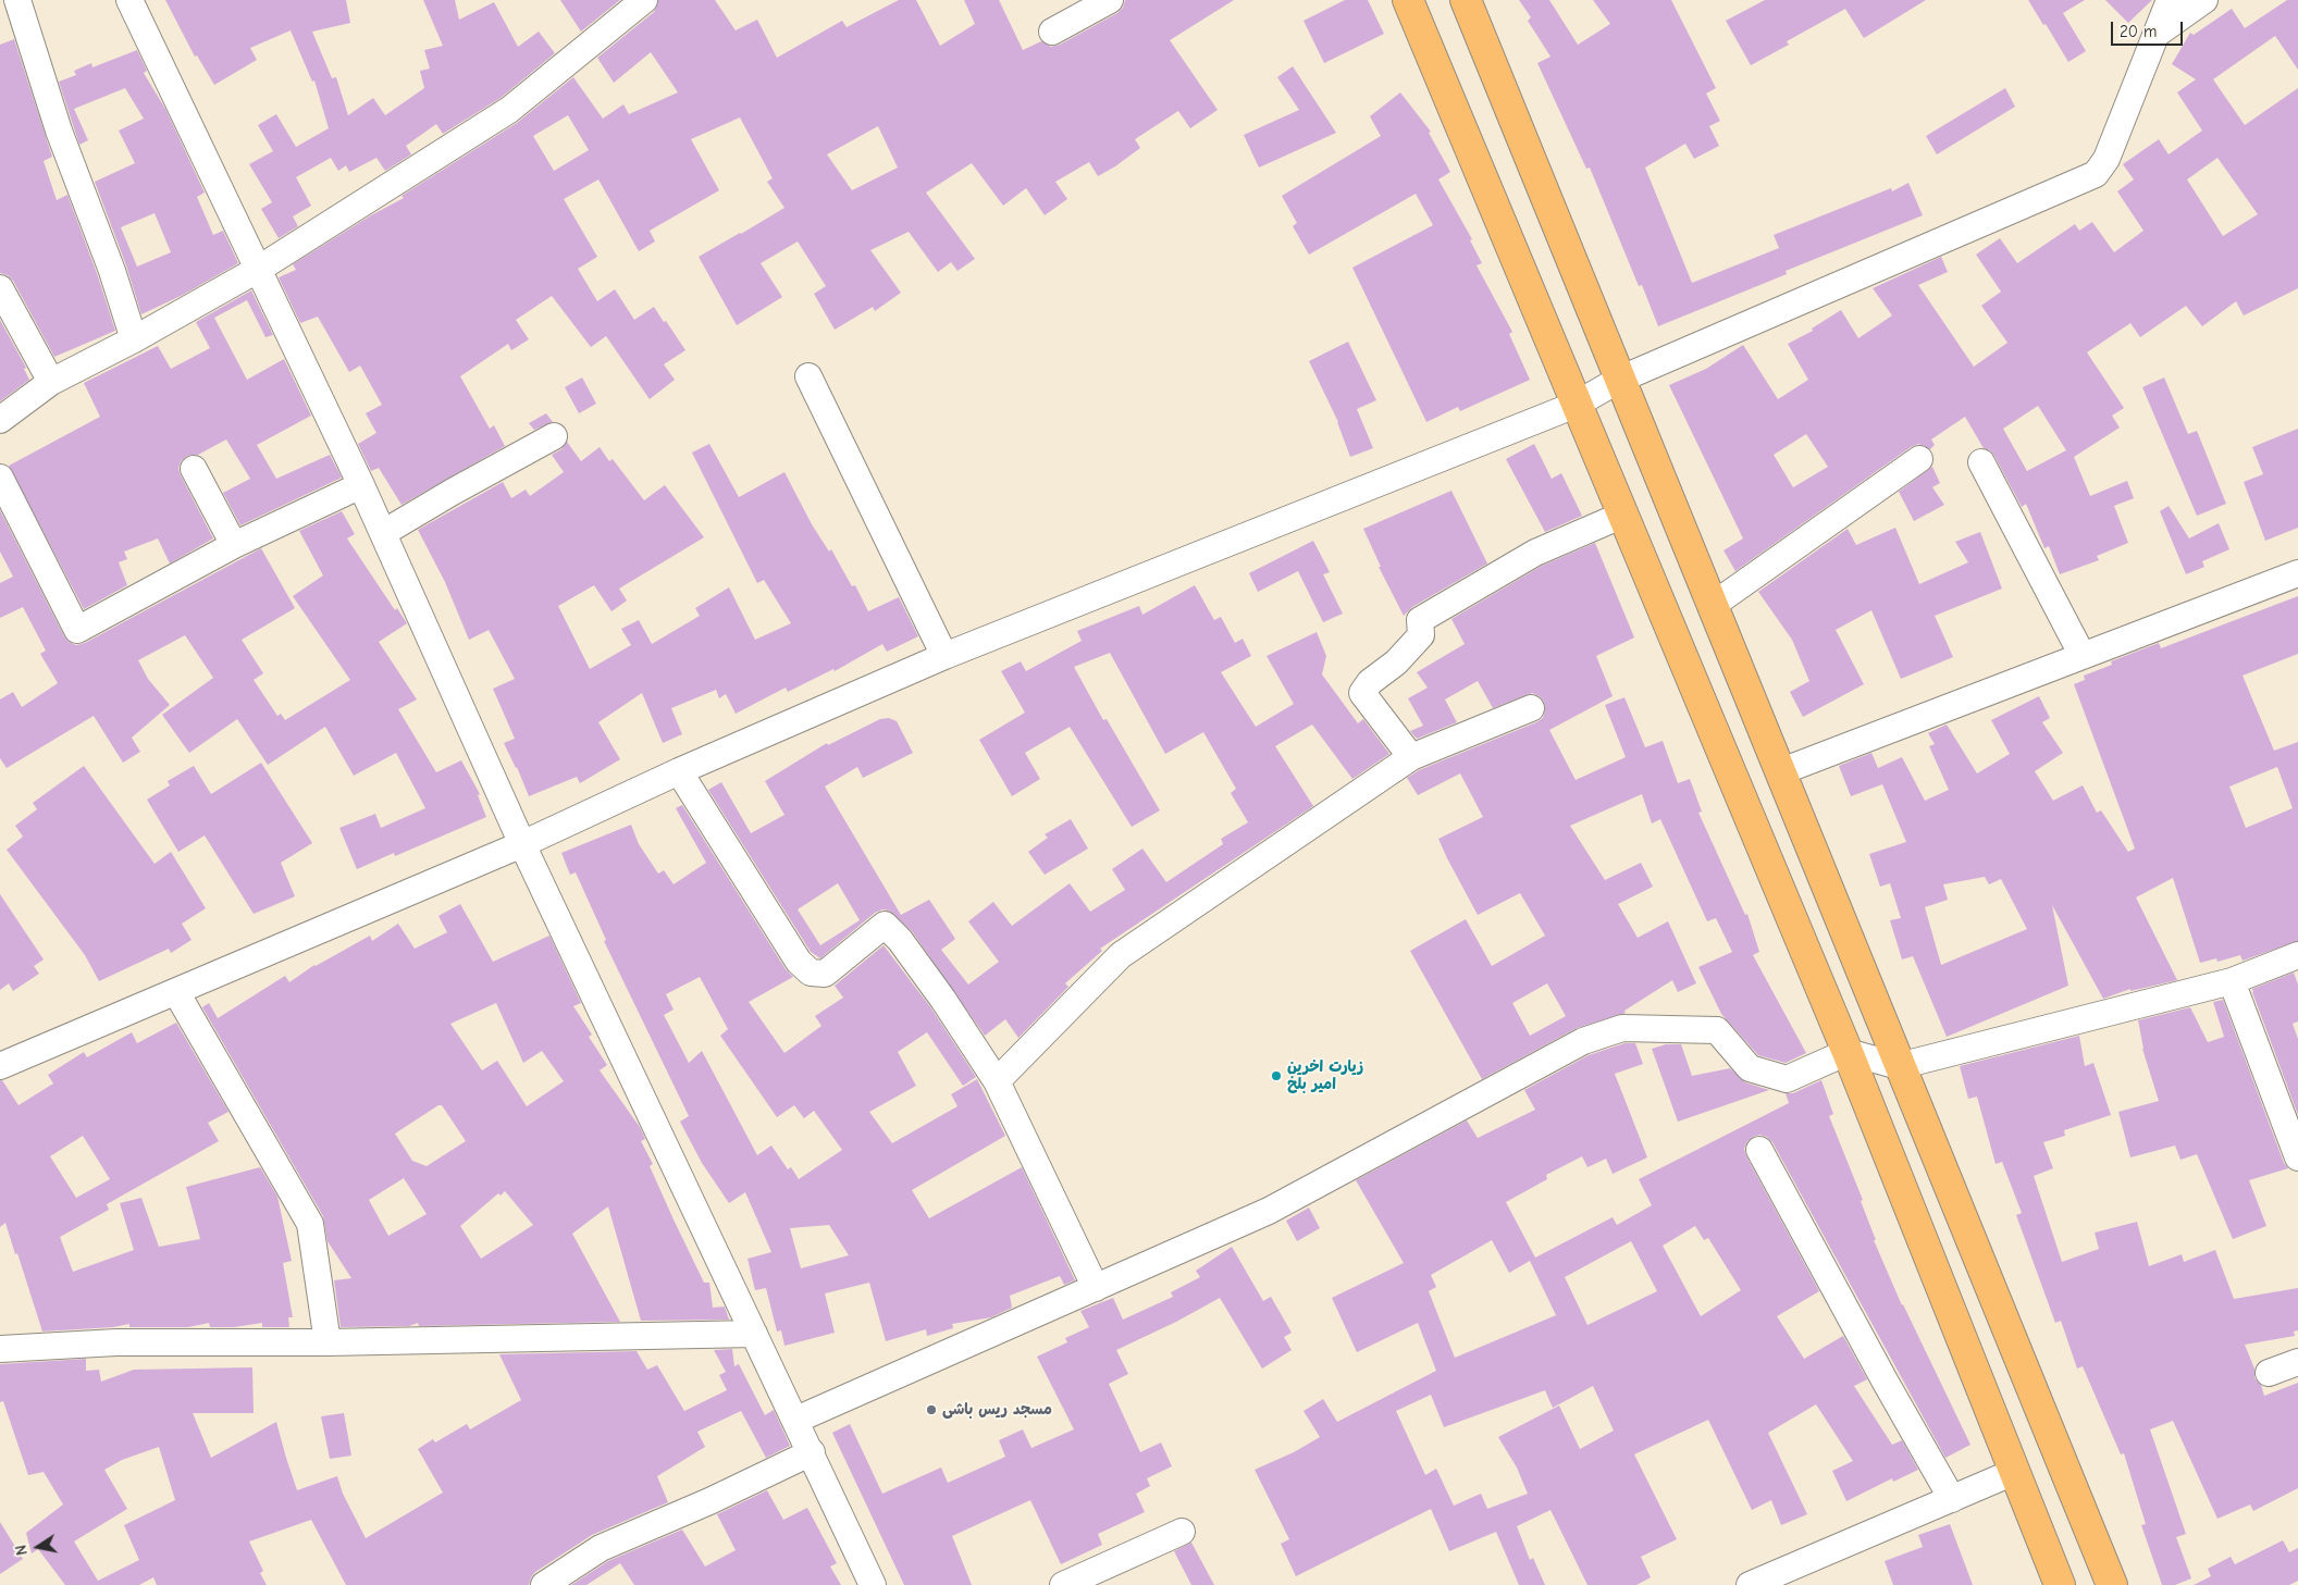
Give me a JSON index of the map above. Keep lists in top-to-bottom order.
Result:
{
  "places": ["زیارت اخرین امیر بلخ", "مسجد ریس باشی"],
  "scale_bar": "20 m",
  "north": "left"
}
